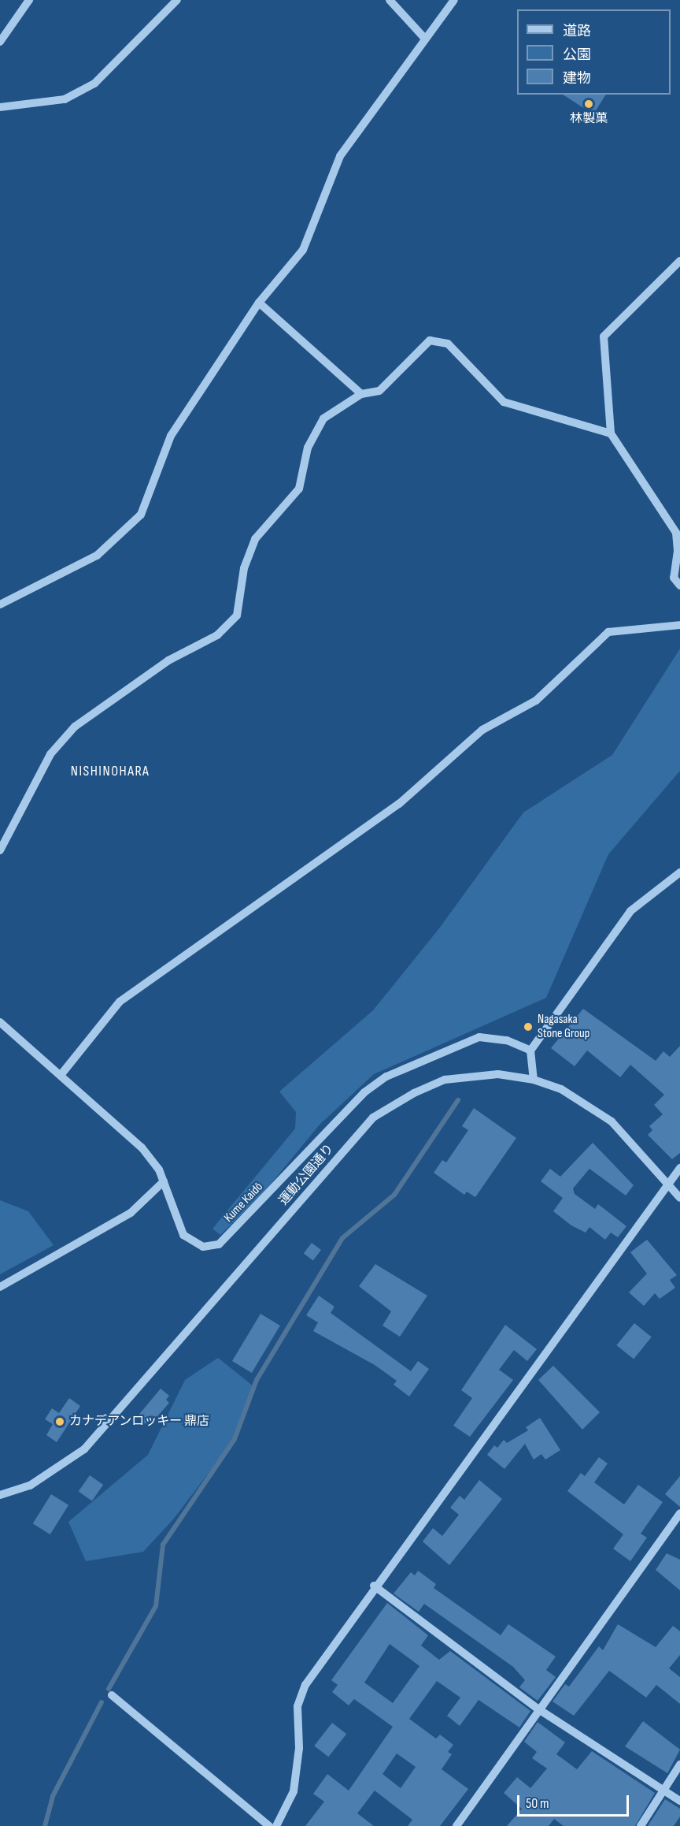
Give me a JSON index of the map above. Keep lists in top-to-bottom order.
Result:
{
  "streets": {
    "street": ["運動公園通り", "Kume Kaidō"]
  },
  "districts": ["NISHINOHARA"],
  "places": ["林製菓", "Nagasaka Stone Group", "カナデアンロッキー 鼎店"],
  "legend": ["道路", "公園", "建物"],
  "scale_bar": "50 m"
}
